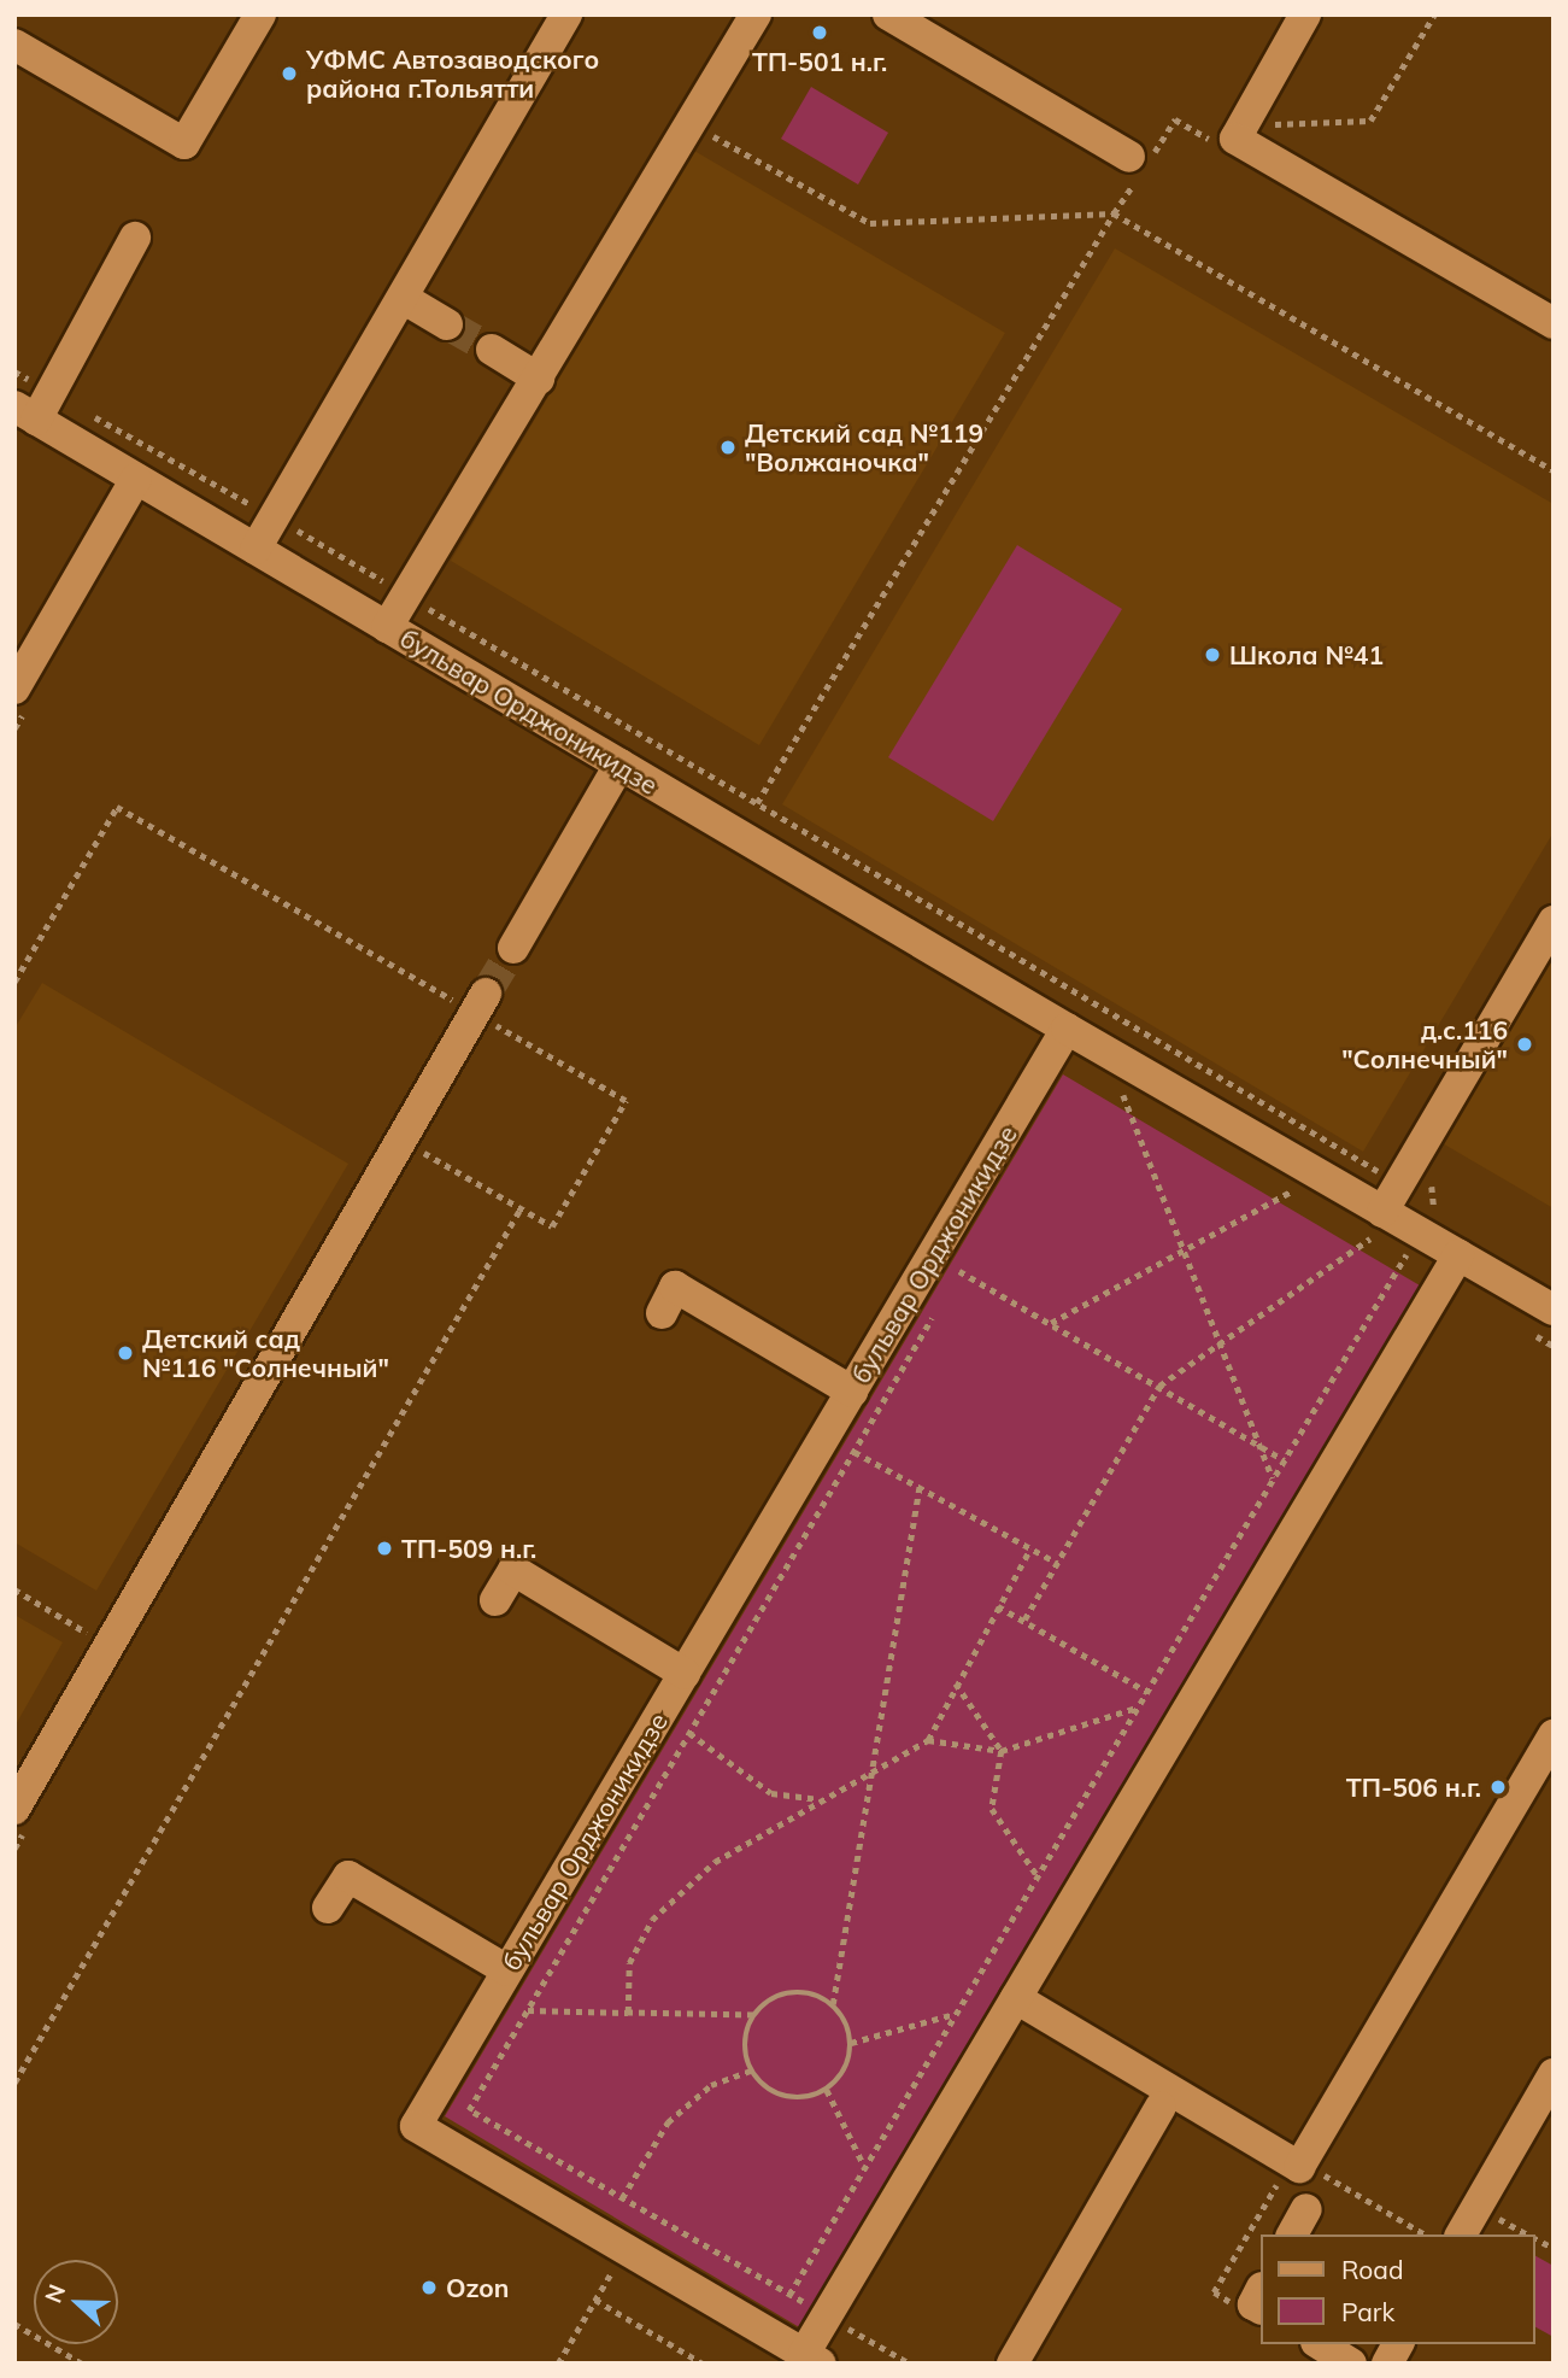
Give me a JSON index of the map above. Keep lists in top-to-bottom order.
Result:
{
  "streets": {
    "street": ["бульвар Орджоникидзе"]
  },
  "places": [
    "ТП-501 н.г.",
    "УФМС Автозаводского района г.Тольятти",
    "Детский сад №119 \"Волжаночка\"",
    "Школа №41",
    "д.с.116 \"Солнечный\"",
    "Детский сад №116 \"Солнечный\"",
    "ТП-509 н.г.",
    "ТП-506 н.г.",
    "Ozon"
  ],
  "legend": ["Road", "Park"],
  "north": "left"
}
